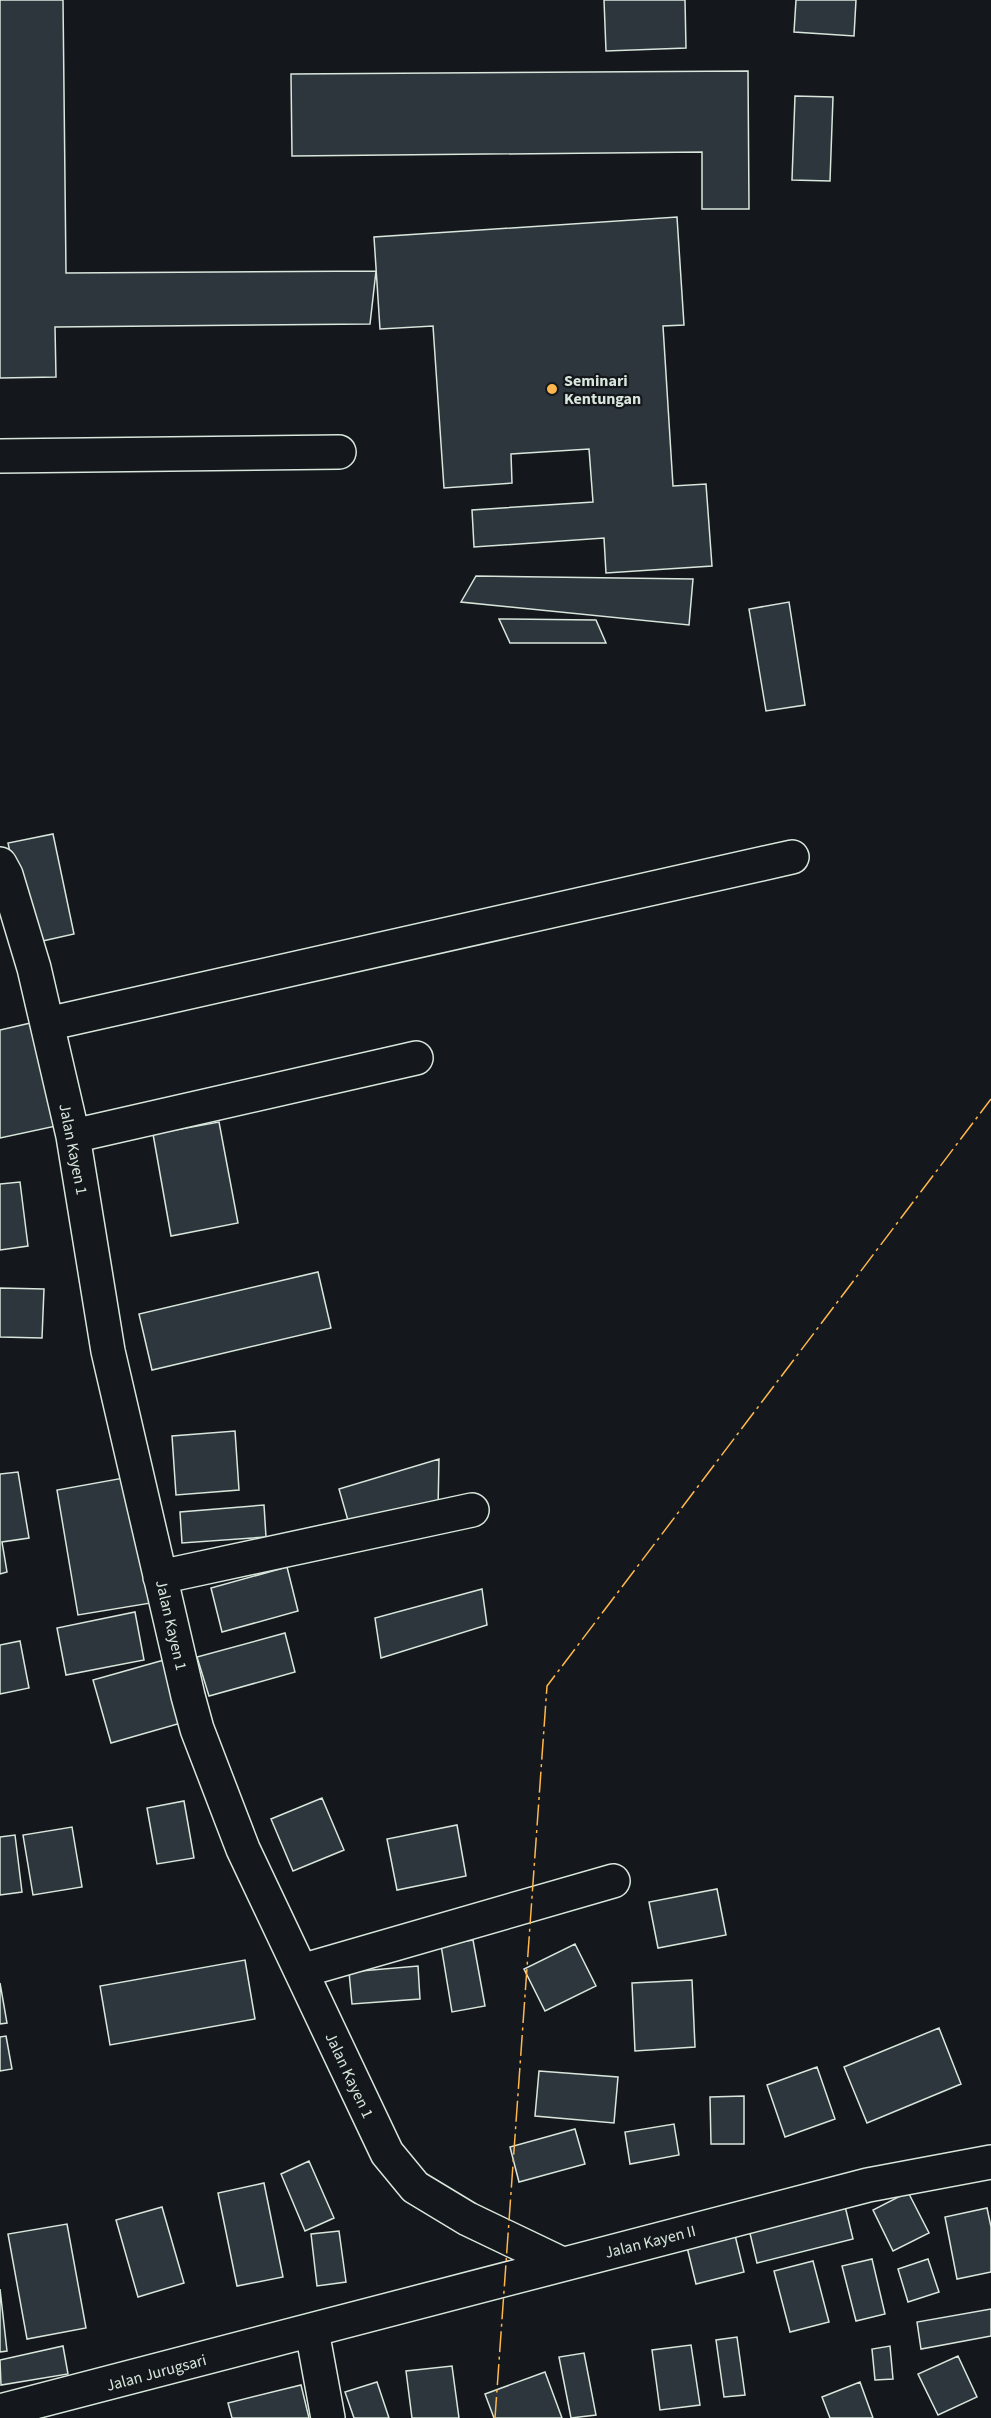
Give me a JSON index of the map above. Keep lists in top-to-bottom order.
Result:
{
  "streets": {
    "street": ["Jalan Kayen 1", "Jalan Kayen II", "Jalan Jurugsari"]
  },
  "crossings": [
    ["Jalan Kayen 1", "Jalan Kayen II"],
    ["Jalan Kayen II", "Jalan Jurugsari"]
  ],
  "places": ["Seminari Kentungan"]
}
